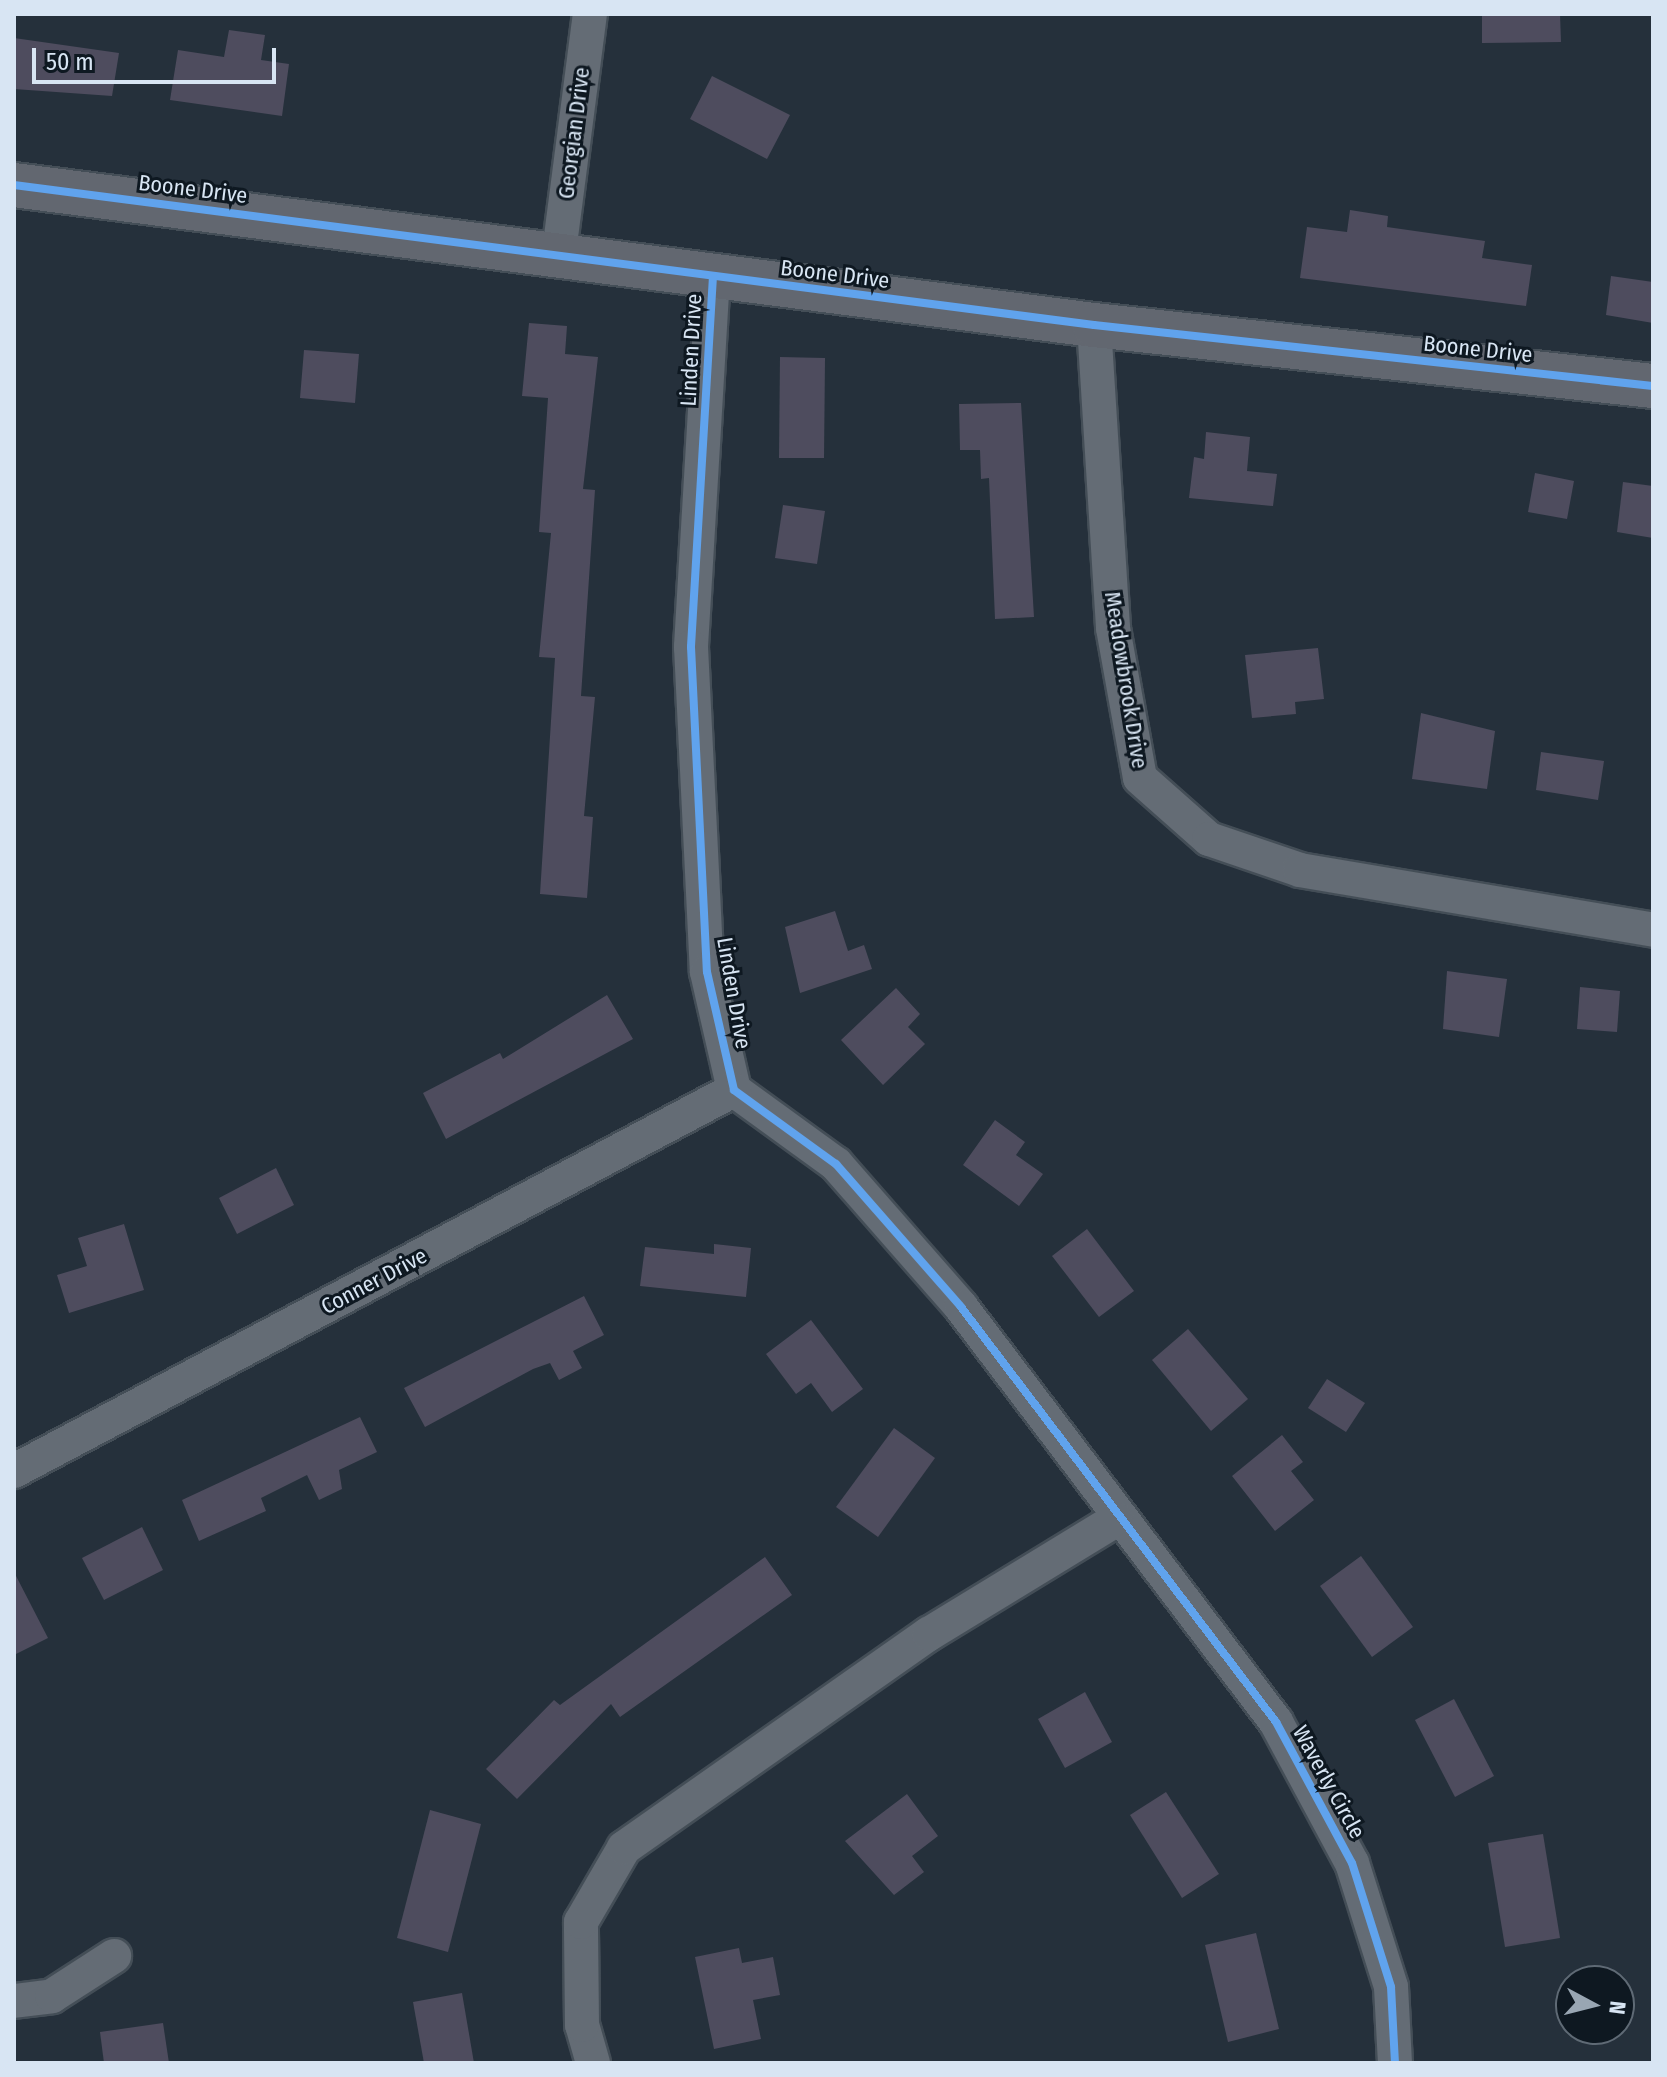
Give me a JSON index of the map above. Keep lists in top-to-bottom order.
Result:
{
  "streets": {
    "street": [
      "Georgian Drive",
      "Boone Drive",
      "Linden Drive",
      "Meadowbrook Drive",
      "Conner Drive",
      "Waverly Circle"
    ]
  },
  "crossings": [
    ["Georgian Drive", "Boone Drive"],
    ["Boone Drive", "Linden Drive"],
    ["Boone Drive", "Meadowbrook Drive"],
    ["Linden Drive", "Conner Drive"]
  ],
  "scale_bar": "50 m",
  "north": "right"
}
